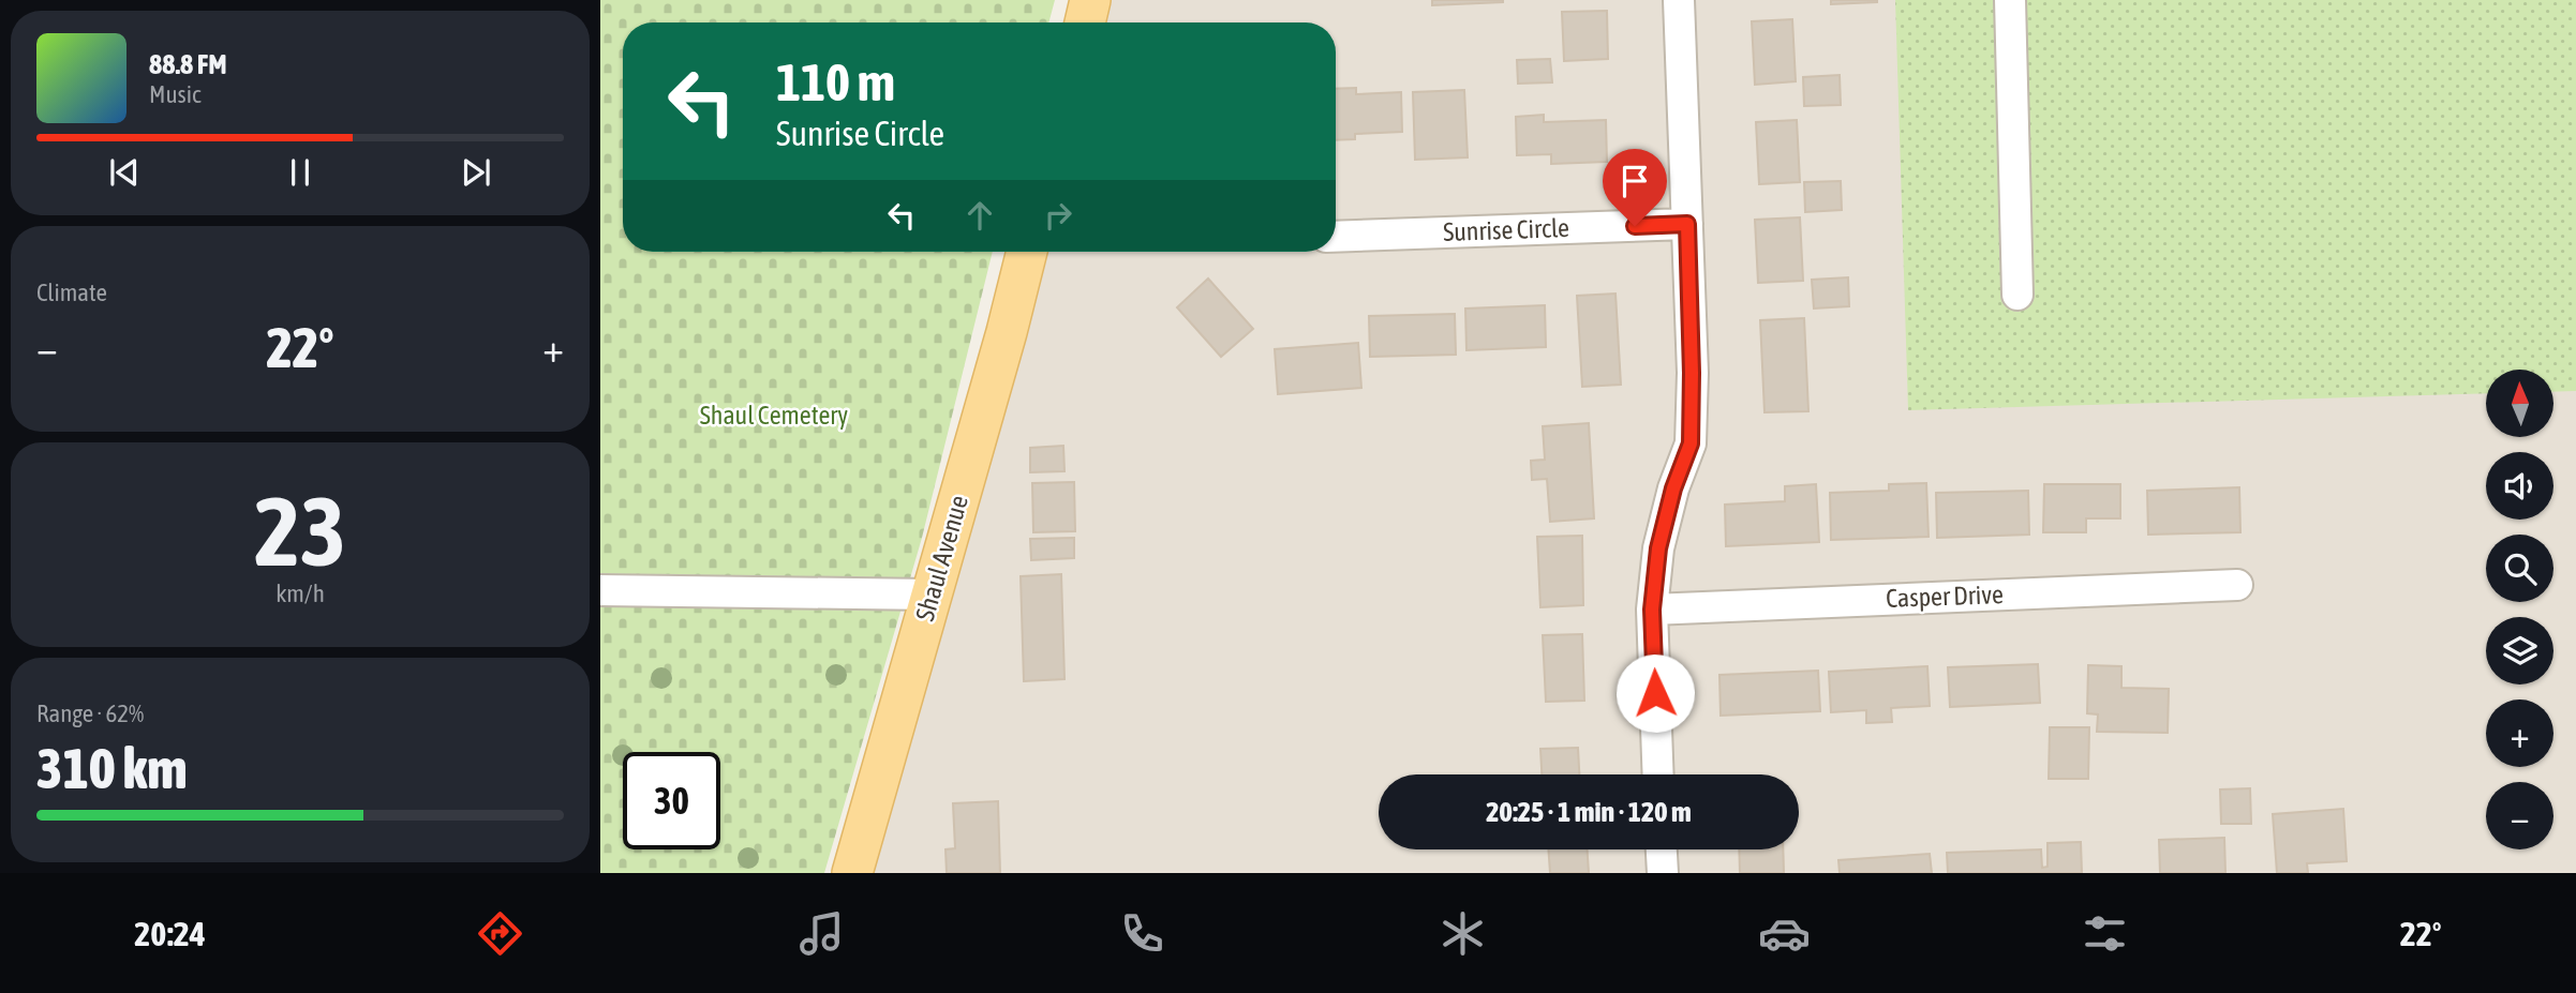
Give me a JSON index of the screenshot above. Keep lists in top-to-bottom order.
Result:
{
  "streets": {
    "main road": ["Shaul Avenue"],
    "street": ["Sunrise Circle", "Casper Drive"]
  },
  "parks": ["Shaul Cemetery"],
  "north": "top",
  "page": {
    "turn": ["110 m", "Sunrise Circle"],
    "song": ["88.8 FM", "Music"],
    "tile": [
      "Climate",
      ["23", "km/h"],
      ["Range · 62%", "310 km"]
    ],
    "heat": ["−", "22°", "+"],
    "map_buttons": ["+", "−"],
    "limit": "30",
    "trip": "20:25 · 1 min · 120 m",
    "tabs": ["20:24", "22°"]
  }
}
